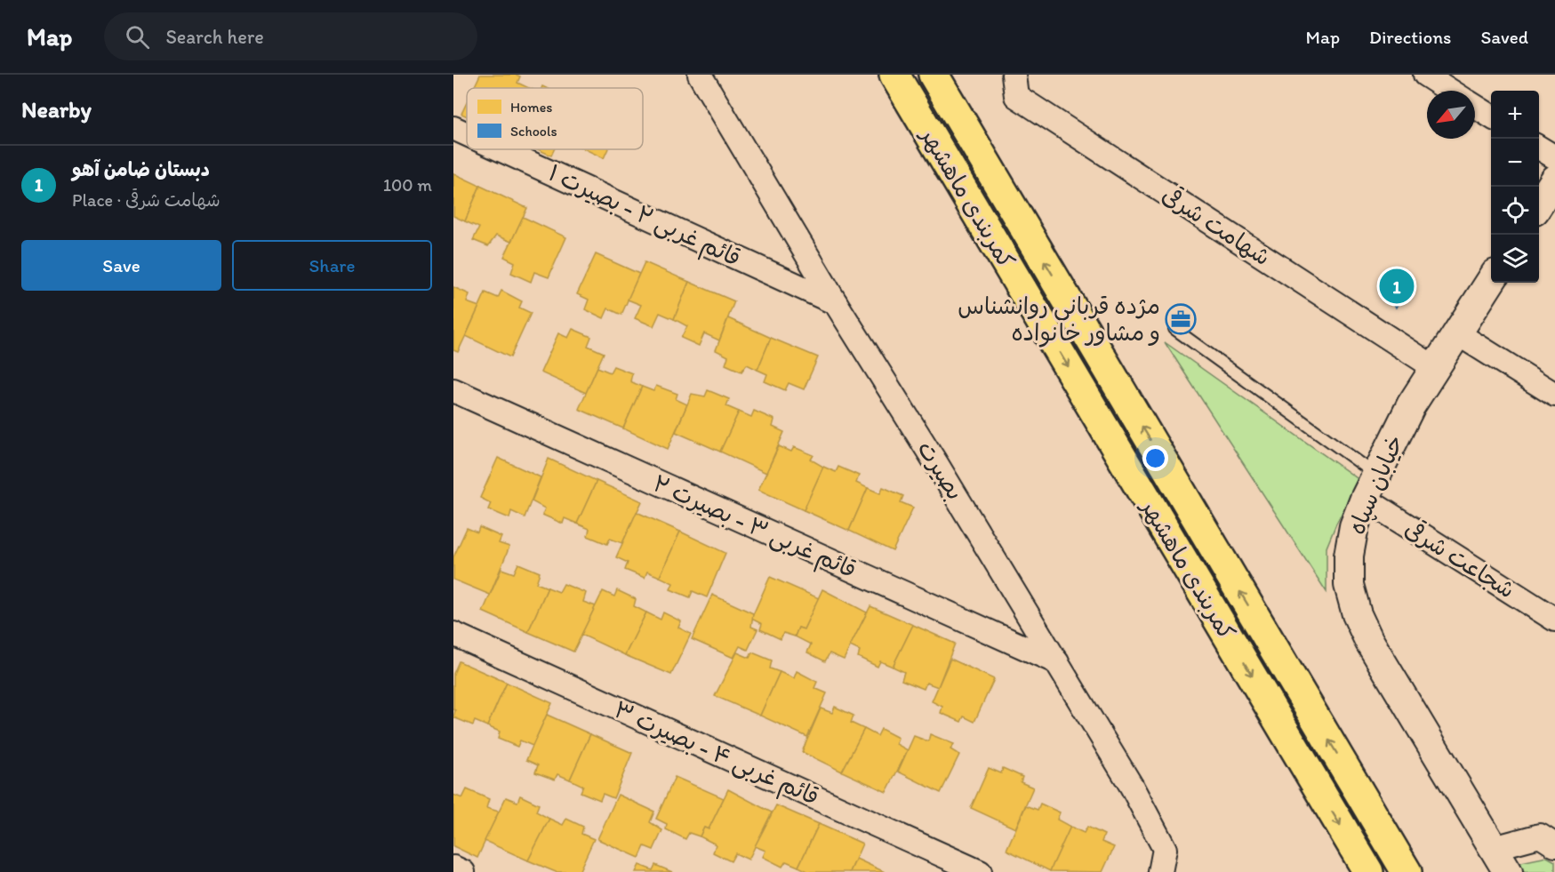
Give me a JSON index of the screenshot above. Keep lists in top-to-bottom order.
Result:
{
  "streets": {
    "main road": ["کمربندی ماهشهر"],
    "street": [
      "قائم غربی ۲ - بصیرت ۱",
      "شهامت شرقی",
      "بصیرت",
      "خیابان سپاه",
      "قائم غربی ۳ - بصیرت ۲",
      "شجاعت شرقی",
      "قائم غربی ۴ - بصیرت ۳"
    ]
  },
  "crossings": [
    ["قائم غربی ۲ - بصیرت ۱", "بصیرت"],
    ["شهامت شرقی", "خیابان سپاه"],
    ["بصیرت", "قائم غربی ۳ - بصیرت ۲"],
    ["خیابان سپاه", "شجاعت شرقی"]
  ],
  "places": {
    "office": ["مژده قربانی روانشناس و مشاور خانواده"]
  },
  "legend": ["Homes", "Schools"],
  "north": "bottom left",
  "page": {
    "header": "Map",
    "search": "Search here",
    "nav": ["Map", "Directions", "Saved"],
    "heading": "Nearby",
    "map_buttons": ["+", "−"],
    "list": [
      {
        "mark": "1",
        "name": "دبستان ضامن آهو",
        "note": "Place · شهامت شرقی",
        "value": "100 m"
      }
    ],
    "buttons": ["Save", "Share"],
    "pins": "1"
  }
}
